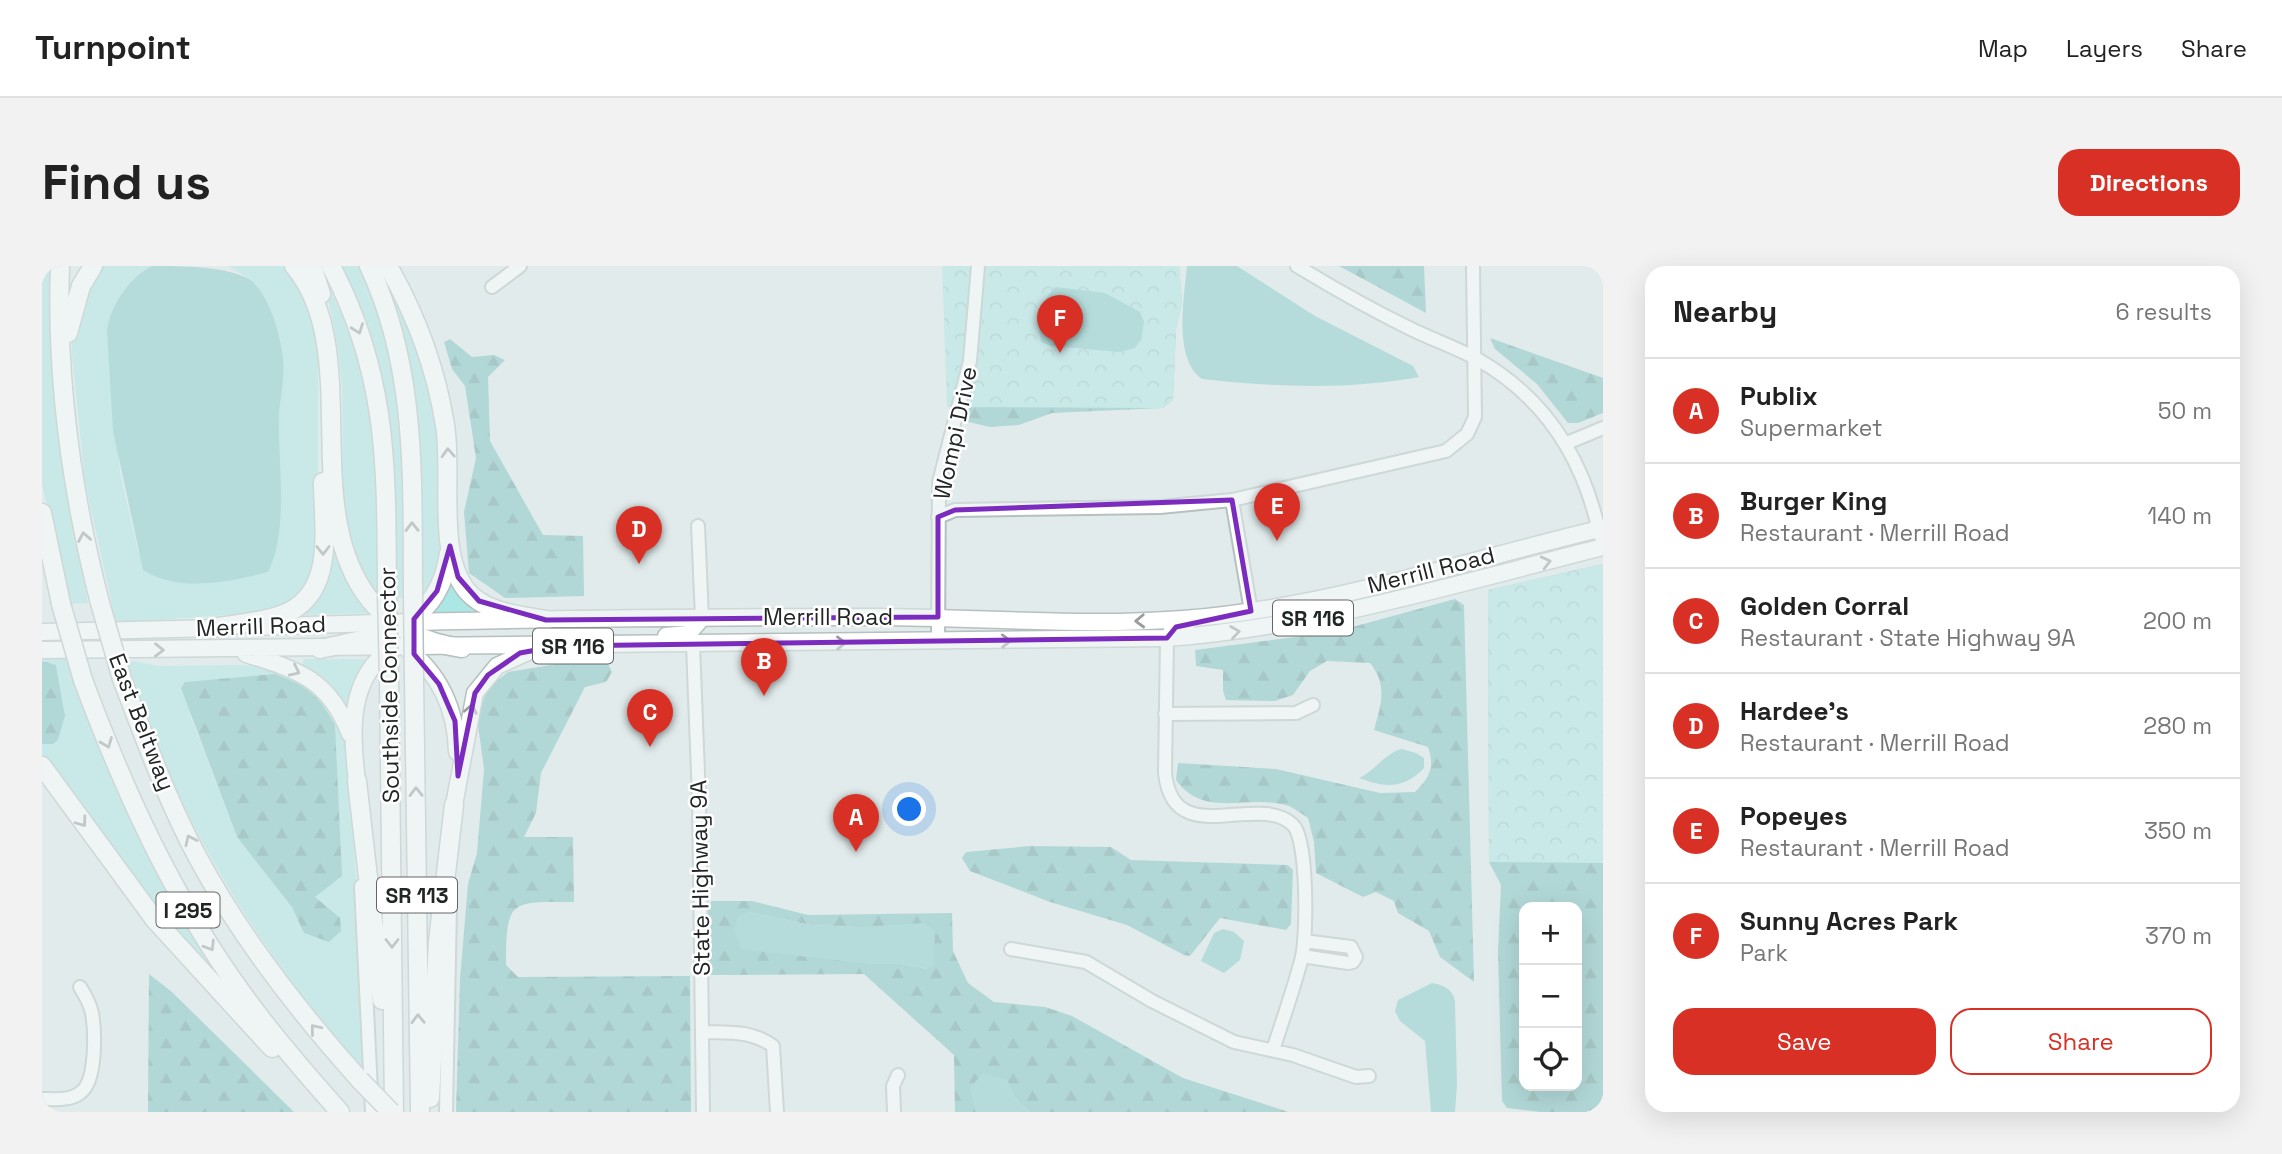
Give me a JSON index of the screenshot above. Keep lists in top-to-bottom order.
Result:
{
  "streets": {
    "highway": [
      "Southside Connector",
      "East Beltway",
      "SR 113",
      "I 295"
    ],
    "main road": ["Merrill Road", "SR 116"],
    "street": ["Wompi Drive", "State Highway 9A"]
  },
  "crossings": [
    ["Wompi Drive", "Merrill Road"],
    ["Merrill Road", "State Highway 9A"],
    ["Southside Connector", "East Beltway"]
  ],
  "page": {
    "header": "Turnpoint",
    "nav": ["Map", "Layers", "Share"],
    "buttons": [
      "Directions",
      ["Save", "Share"]
    ],
    "title": "Find us",
    "heading": ["Nearby", "6 results"],
    "pins": [
      "F",
      "E",
      "D",
      "B",
      "C",
      "A"
    ],
    "list": [
      {
        "mark": "A",
        "name": "Publix",
        "note": "Supermarket",
        "value": "50 m"
      },
      {
        "mark": "B",
        "name": "Burger King",
        "note": "Restaurant · Merrill Road",
        "value": "140 m"
      },
      {
        "mark": "C",
        "name": "Golden Corral",
        "note": "Restaurant · State Highway 9A",
        "value": "200 m"
      },
      {
        "mark": "D",
        "name": "Hardee's",
        "note": "Restaurant · Merrill Road",
        "value": "280 m"
      },
      {
        "mark": "E",
        "name": "Popeyes",
        "note": "Restaurant · Merrill Road",
        "value": "350 m"
      },
      {
        "mark": "F",
        "name": "Sunny Acres Park",
        "note": "Park",
        "value": "370 m"
      }
    ],
    "map_buttons": ["+", "−"]
  }
}
